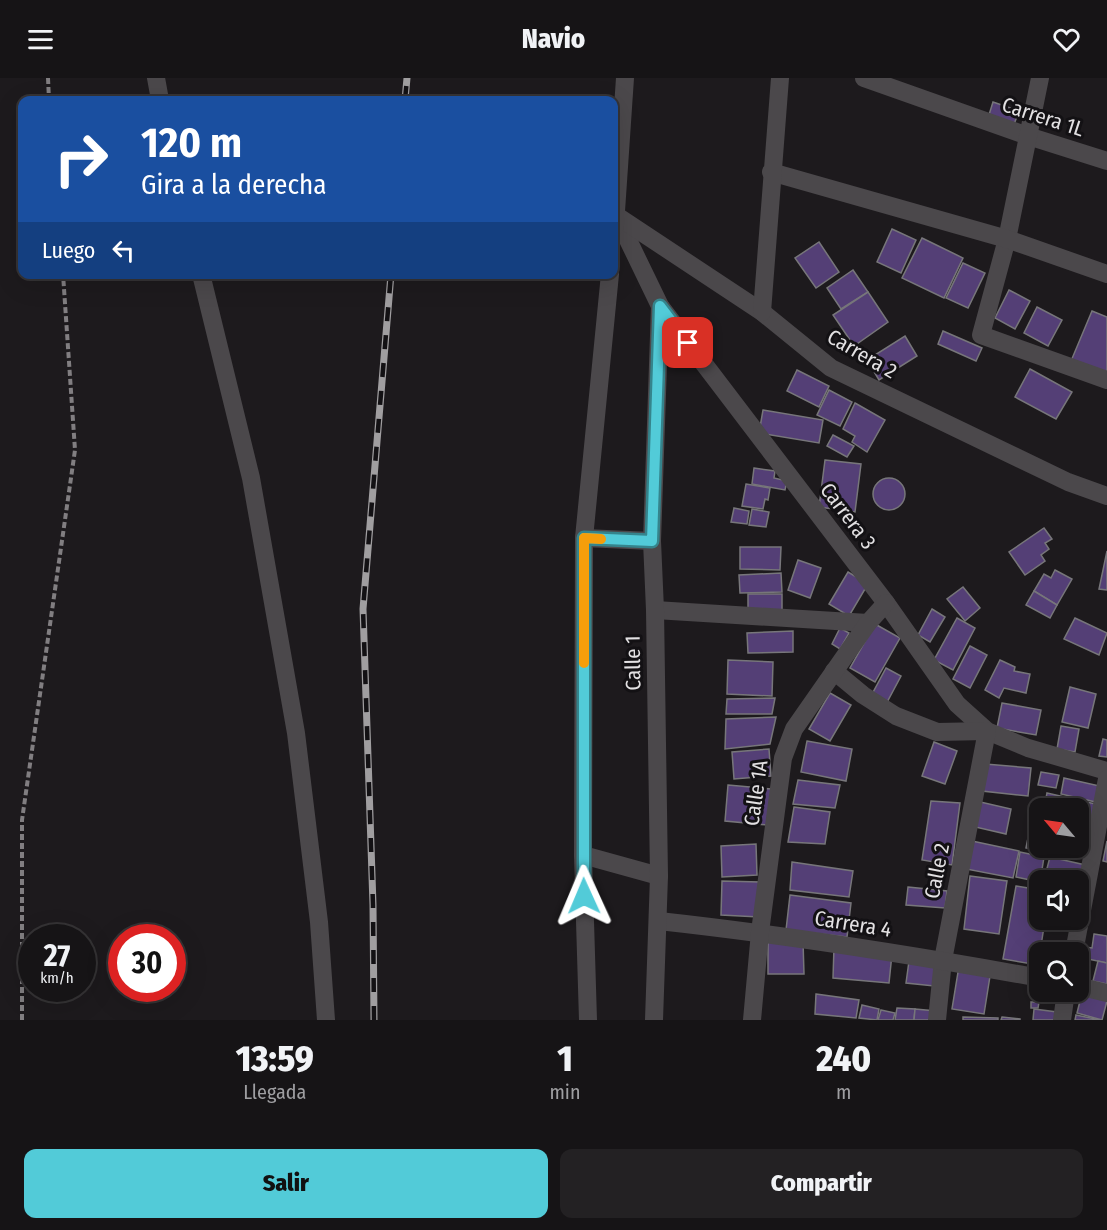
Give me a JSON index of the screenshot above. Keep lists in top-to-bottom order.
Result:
{
  "streets": {
    "street": [
      "Carrera 1L",
      "Carrera 2",
      "Carrera 3",
      "Calle 1",
      "Calle 1A",
      "Calle 2",
      "Carrera 4"
    ]
  },
  "crossings": [
    ["Carrera 3", "Calle 1"],
    ["Carrera 3", "Calle 1A"],
    ["Carrera 3", "Calle 2"],
    ["Calle 1", "Carrera 4"],
    ["Calle 1A", "Carrera 4"],
    ["Calle 2", "Carrera 4"]
  ],
  "north": "top left",
  "page": {
    "header": "Navio",
    "turn": ["120 m", "Gira a la derecha"],
    "then": "Luego",
    "speed": "27 km/h",
    "limit": "30",
    "eta": [
      "13:59",
      "Llegada",
      "1",
      "min",
      "240",
      "m"
    ],
    "buttons": ["Salir", "Compartir"]
  }
}
